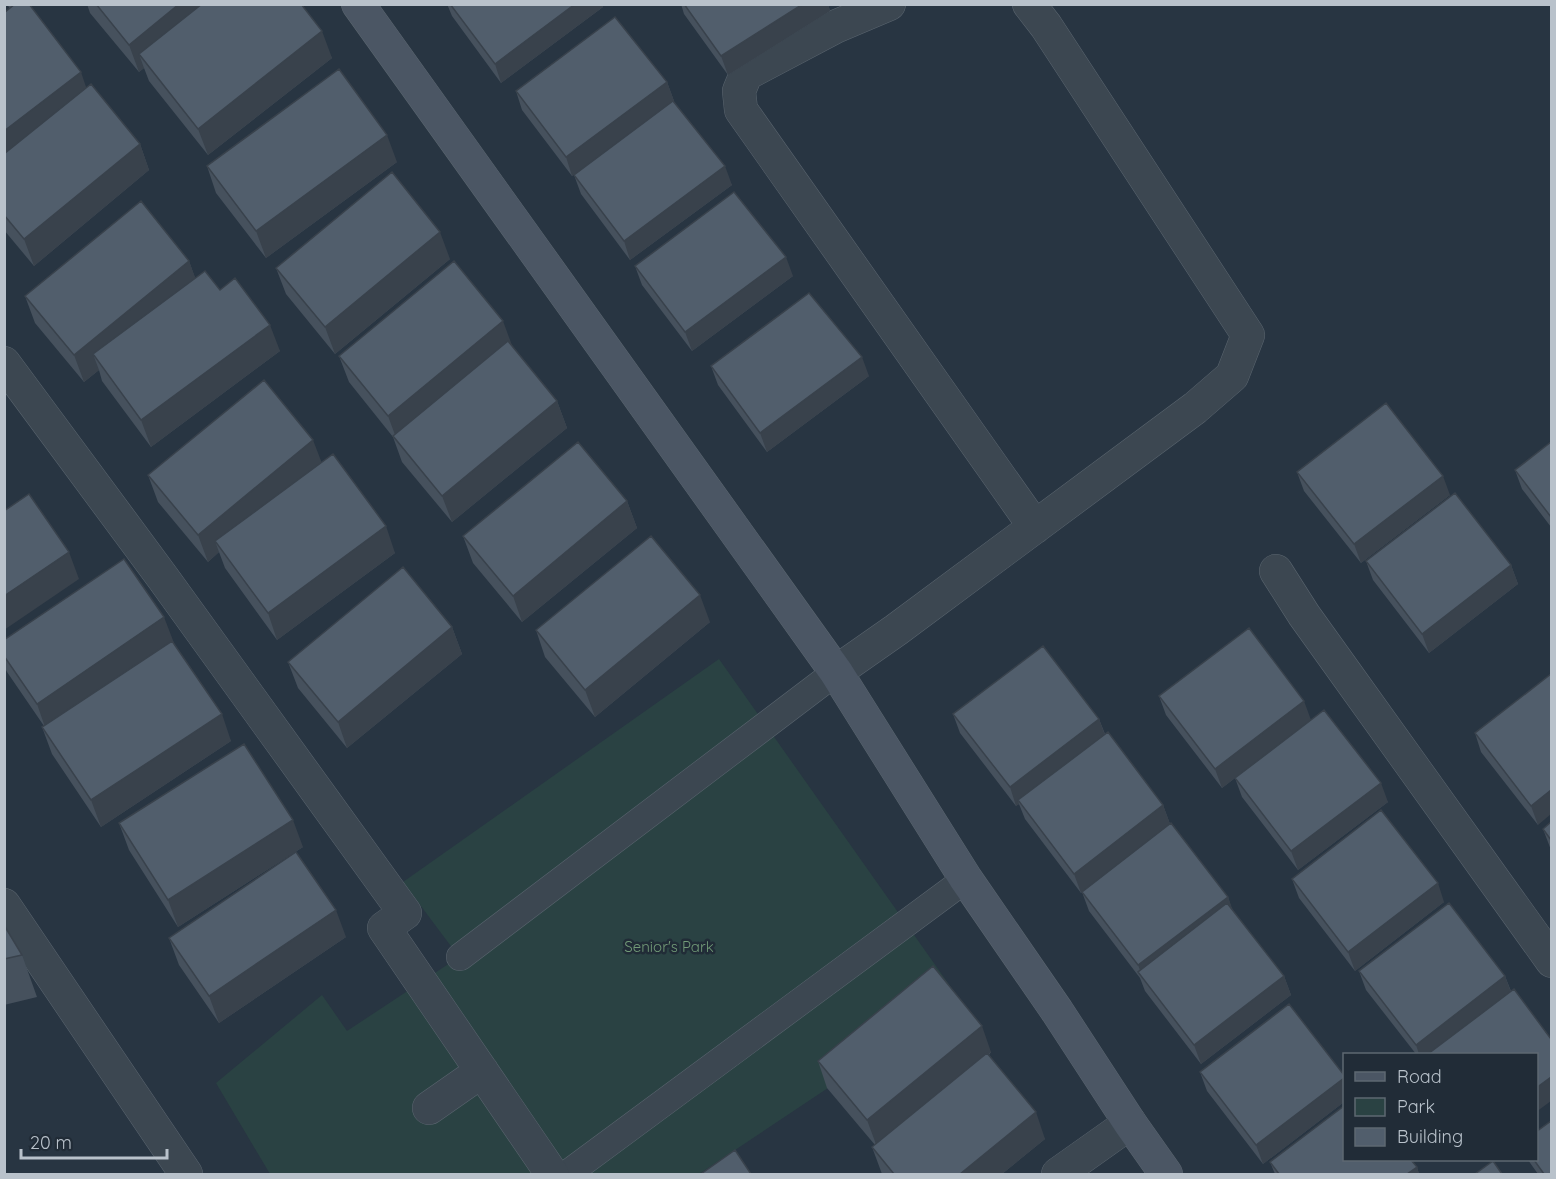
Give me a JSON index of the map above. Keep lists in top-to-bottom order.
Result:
{
  "parks": ["Senior's Park"],
  "legend": ["Road", "Park", "Building"],
  "scale_bar": "20 m"
}
